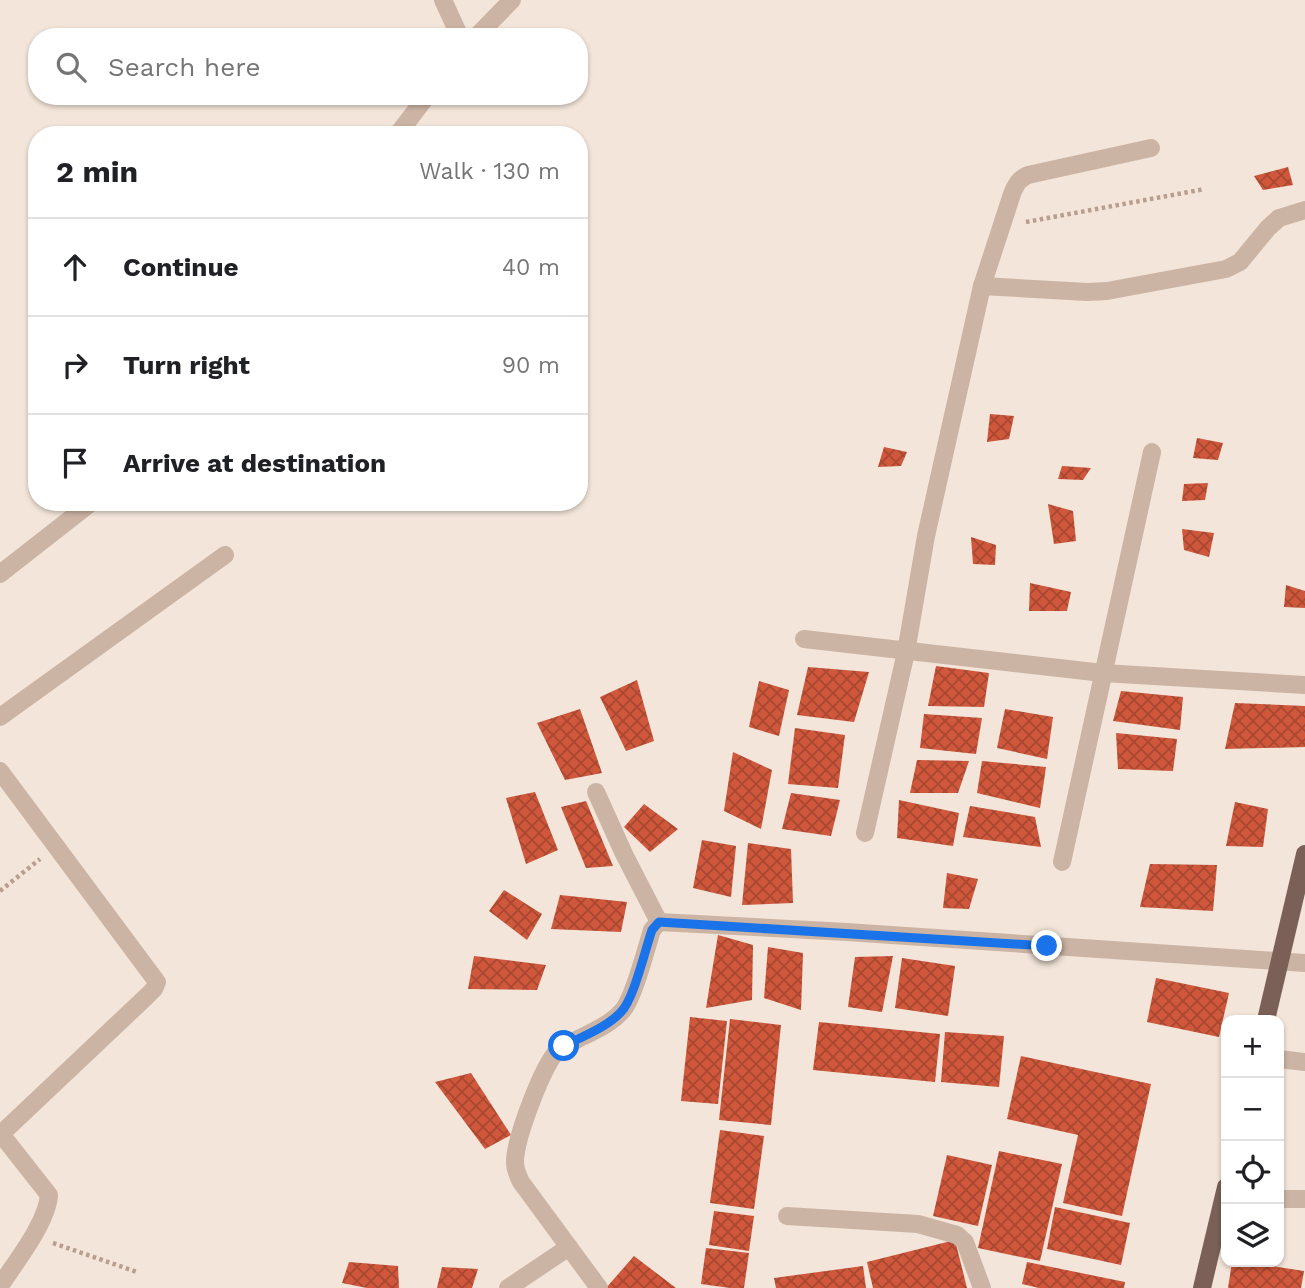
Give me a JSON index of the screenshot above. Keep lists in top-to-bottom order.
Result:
{
  "page": {
    "search": "Search here",
    "heading": ["2 min", "Walk · 130 m"],
    "list": [
      ["Continue", "40 m"],
      ["Turn right", "90 m"],
      "Arrive at destination"
    ],
    "map_buttons": ["+", "−"]
  }
}
